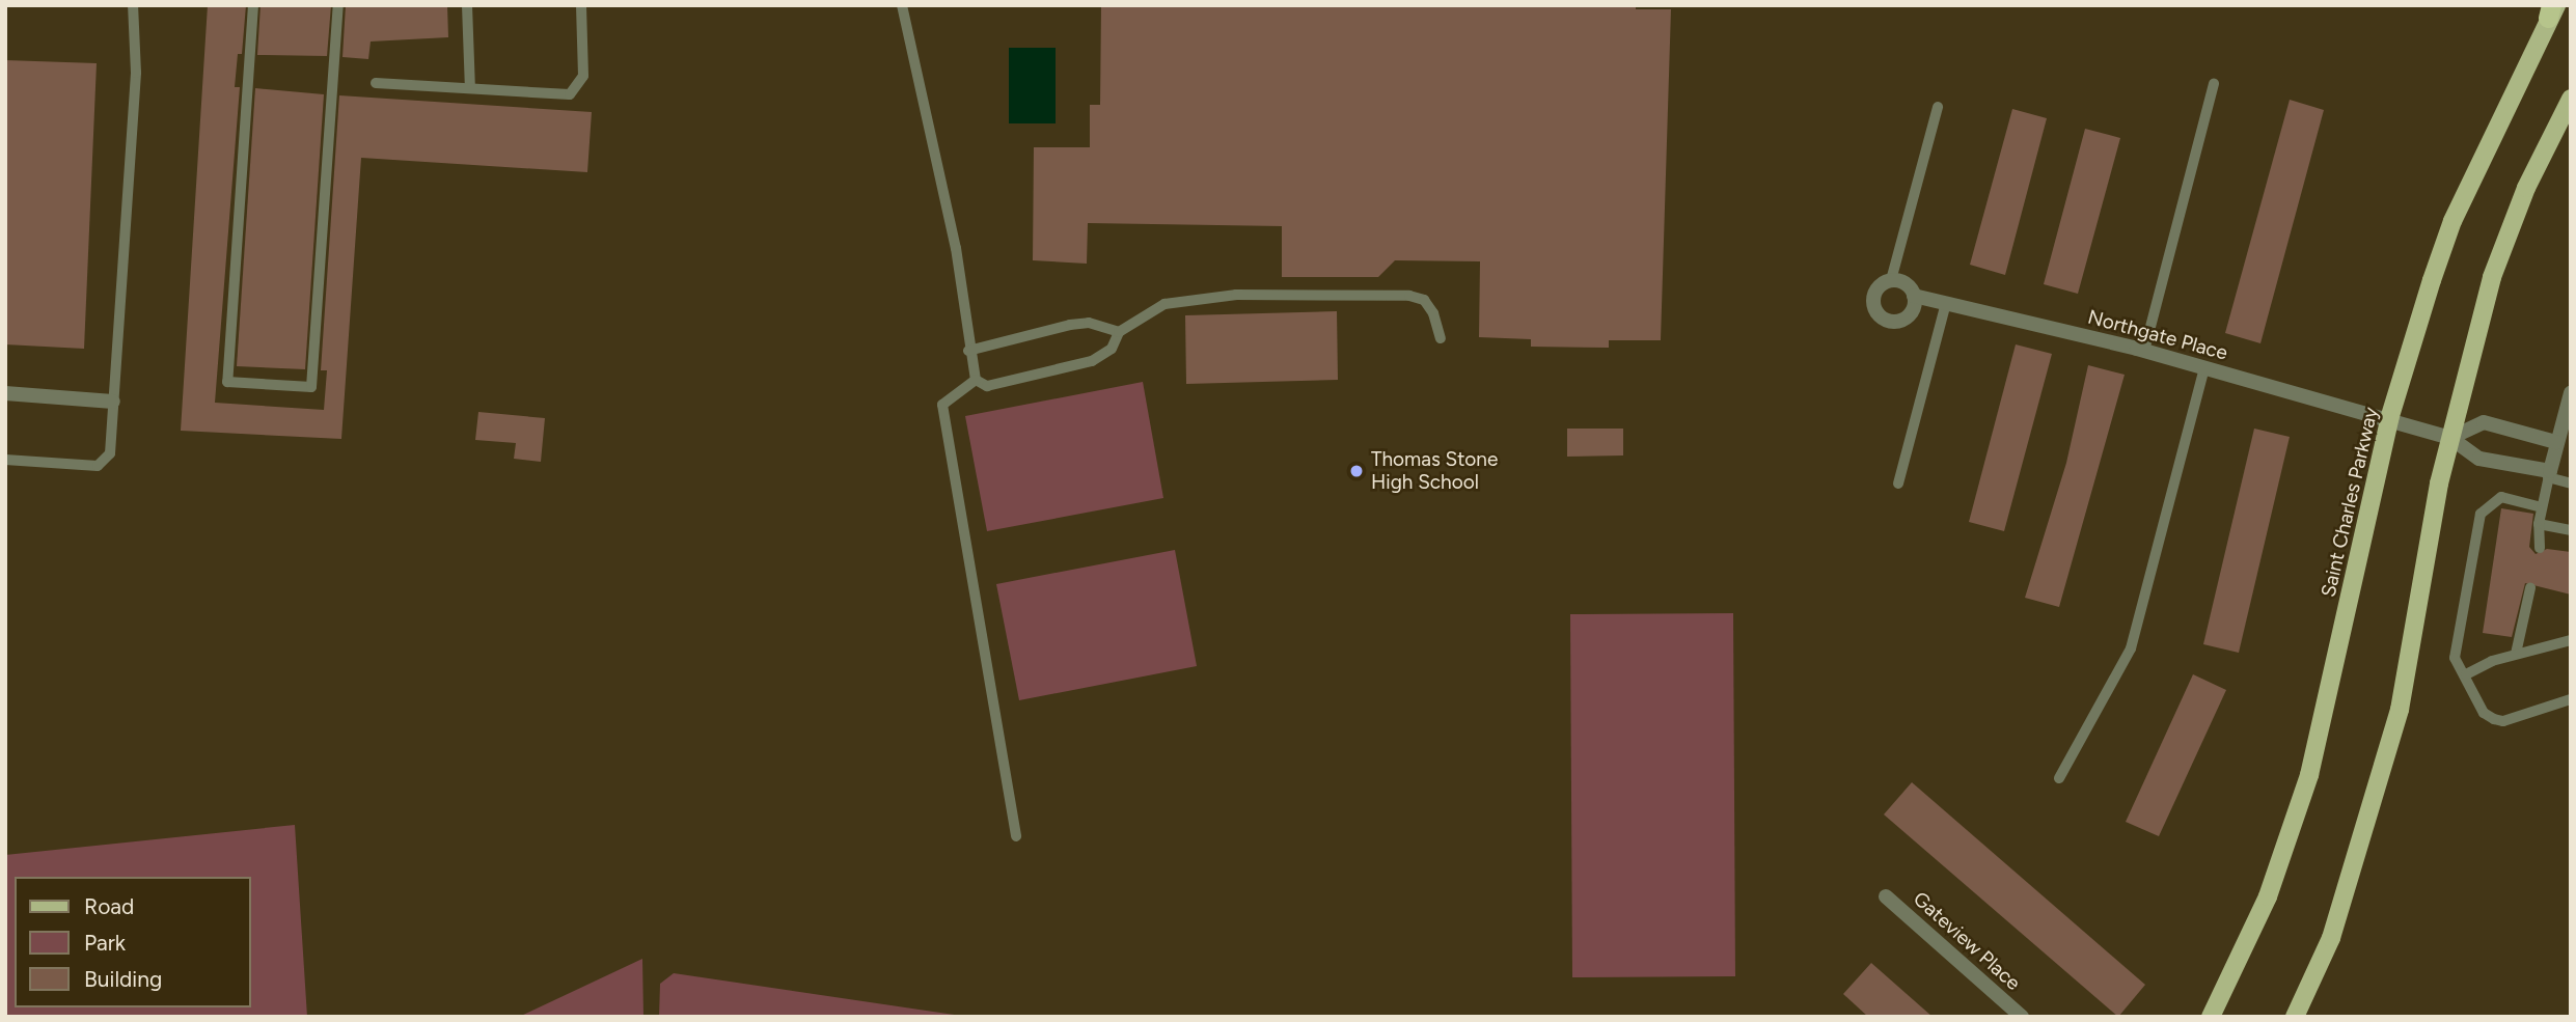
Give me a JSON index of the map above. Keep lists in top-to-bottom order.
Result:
{
  "streets": {
    "main road": ["Saint Charles Parkway"],
    "street": ["Northgate Place", "Gateview Place"]
  },
  "crossings": [
    ["Northgate Place", "Saint Charles Parkway"]
  ],
  "places": ["Thomas Stone High School"],
  "legend": ["Road", "Park", "Building"]
}
